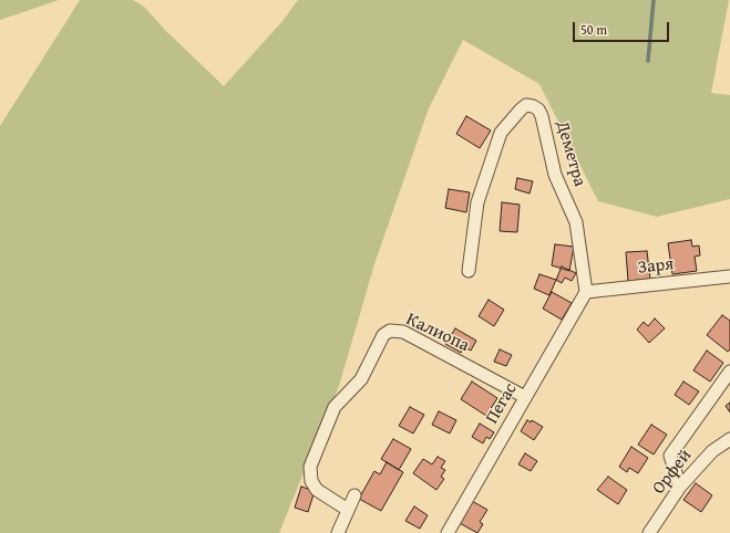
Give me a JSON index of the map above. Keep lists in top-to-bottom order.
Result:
{
  "streets": {
    "street": [
      "Деметра",
      "Заря",
      "Калиопа",
      "Пегас",
      "Орфей"
    ]
  },
  "crossings": [
    ["Деметра", "Заря"],
    ["Деметра", "Пегас"],
    ["Заря", "Пегас"],
    ["Калиопа", "Пегас"]
  ],
  "scale_bar": "50 m"
}
